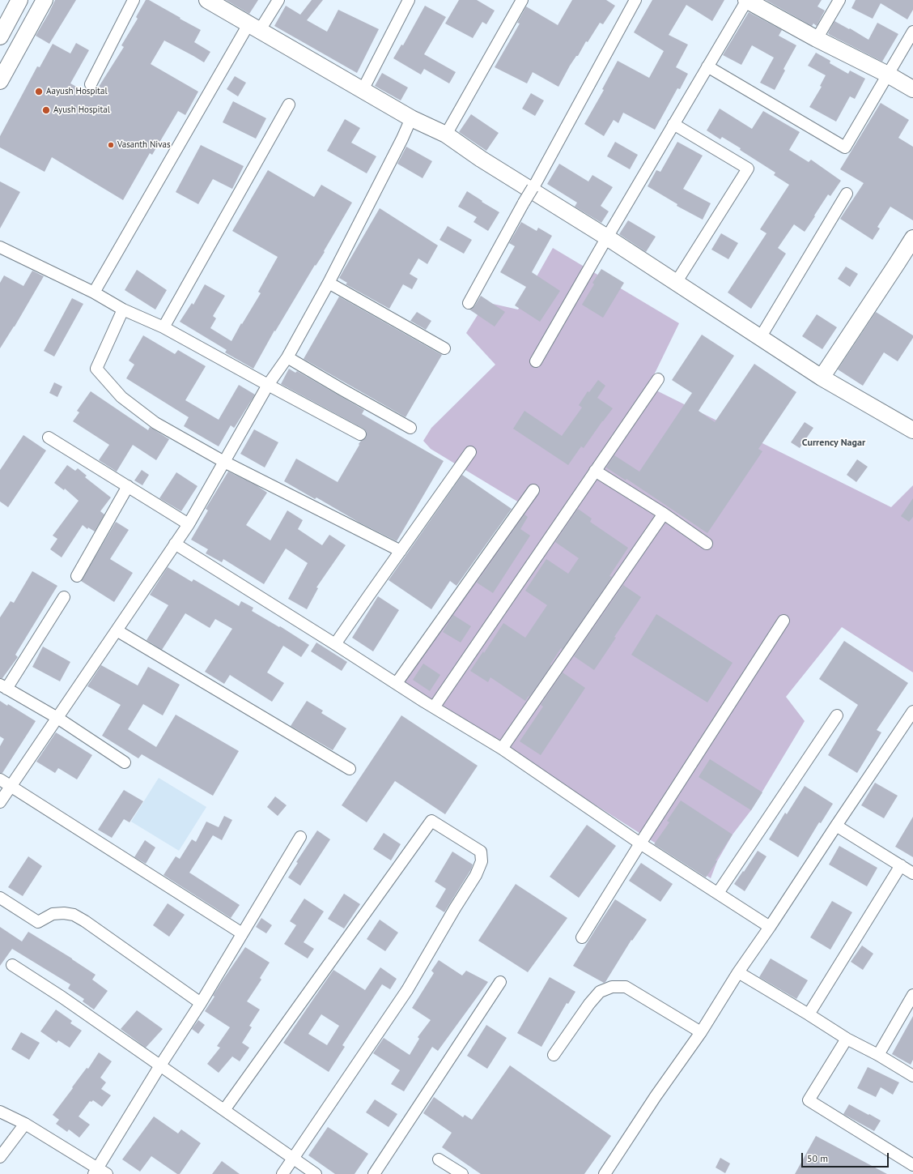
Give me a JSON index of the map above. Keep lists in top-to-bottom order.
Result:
{
  "districts": ["Currency Nagar"],
  "places": ["Aayush Hospital", "Ayush Hospital", "Vasanth Nivas"],
  "scale_bar": "50 m"
}
